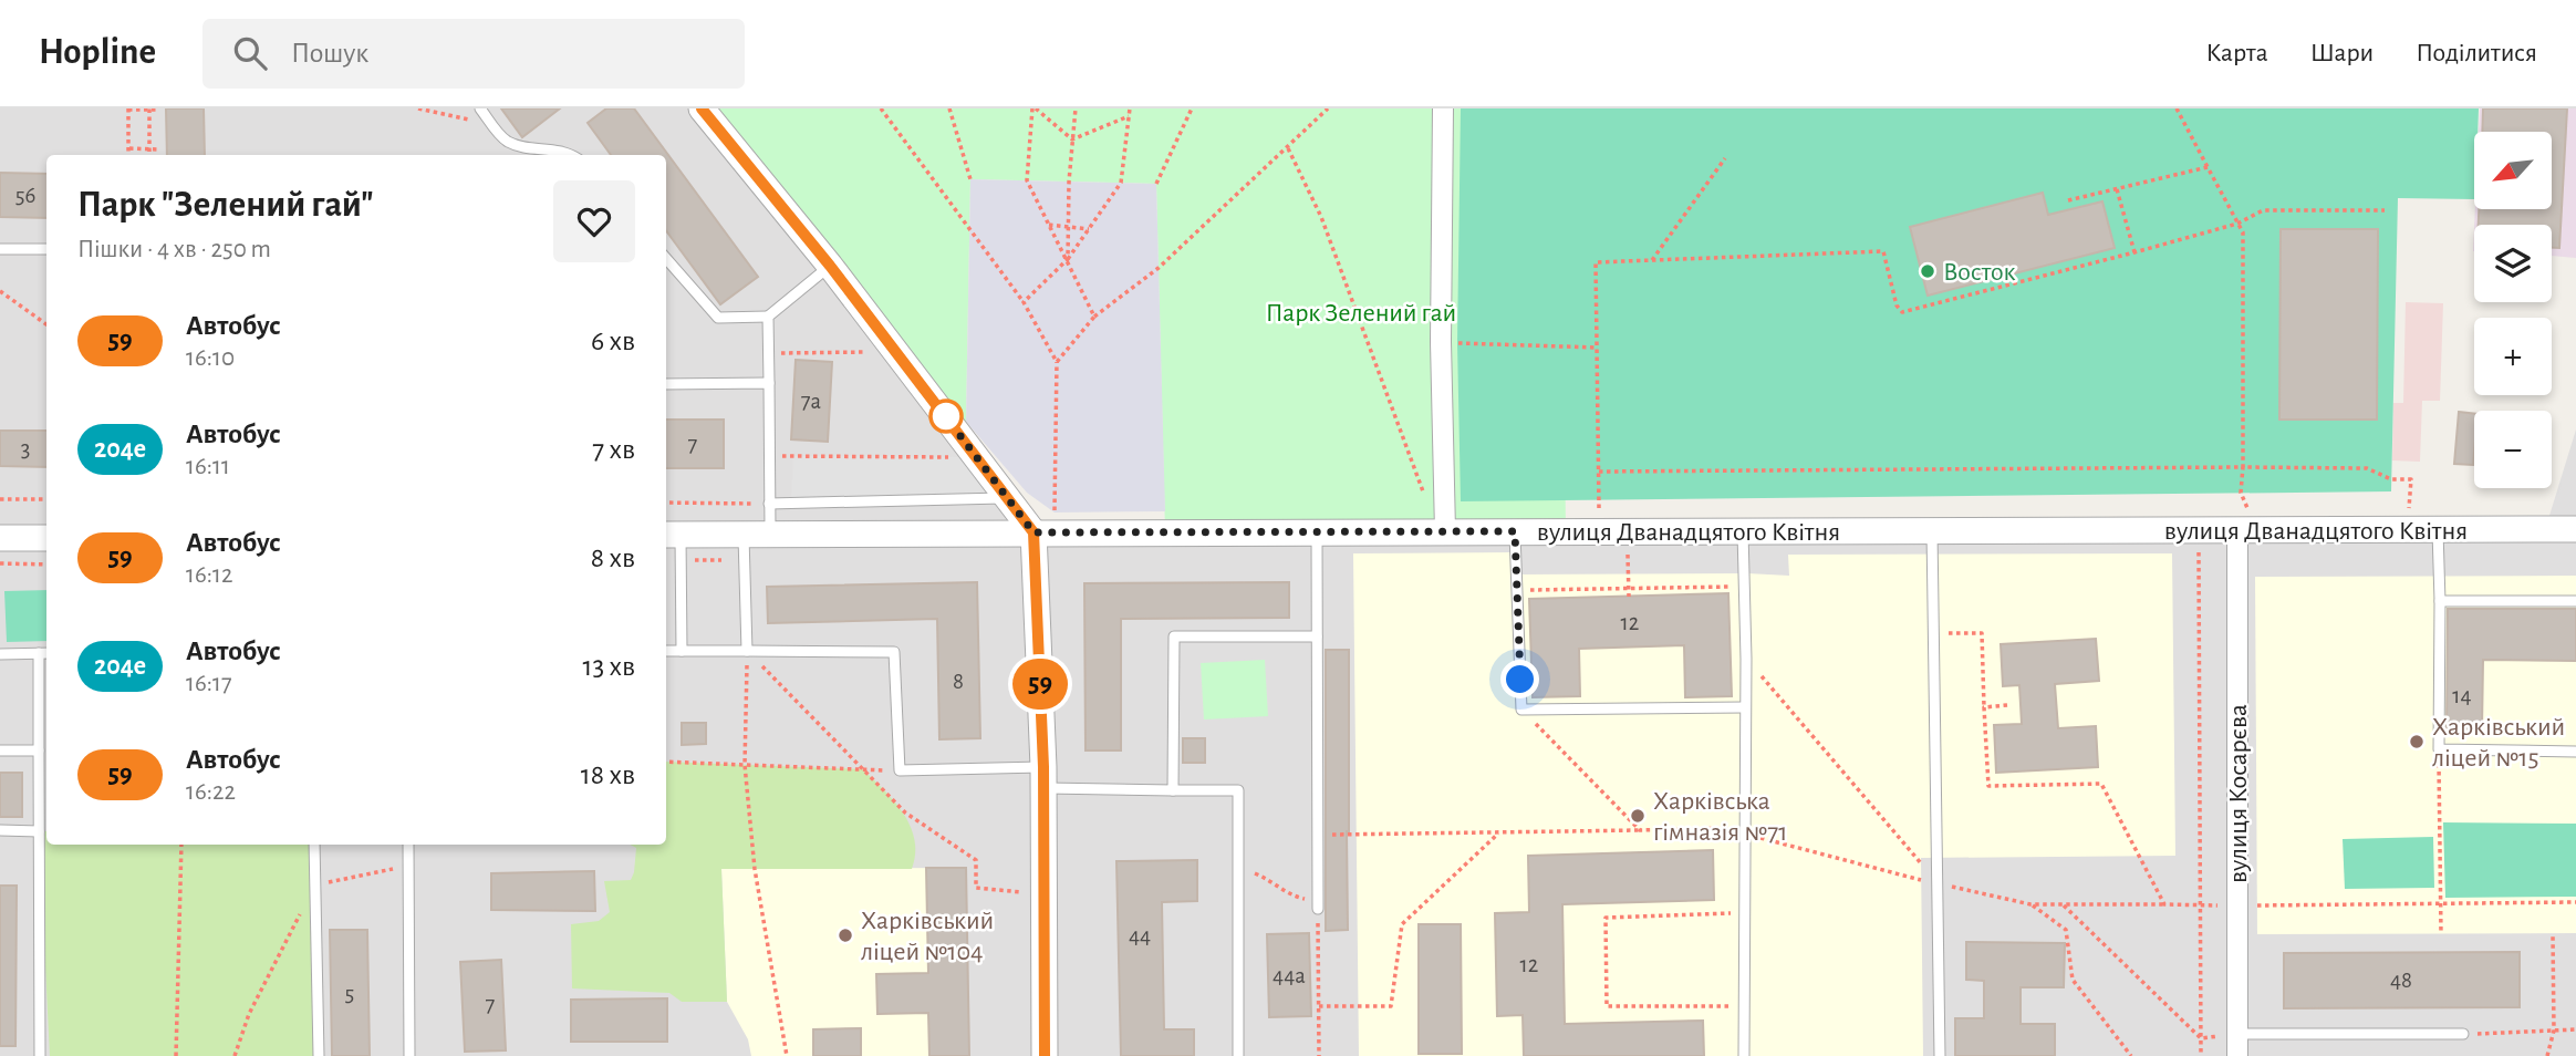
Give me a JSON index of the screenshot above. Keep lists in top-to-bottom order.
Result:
{
  "streets": {
    "street": ["вулиця Дванадцятого Квітня", "вулиця Косарєва"]
  },
  "crossings": [
    ["вулиця Дванадцятого Квітня", "вулиця Косарєва"]
  ],
  "parks": ["Парк Зелений гай"],
  "places": [
    "Восток",
    "Харківський ліцей №15",
    "Харківська гімназія №71",
    "Харківський ліцей №104"
  ],
  "lines": ["bus line 59"],
  "house_numbers": [
    "56",
    "7а",
    "7",
    "3",
    "12",
    "8",
    "14",
    "44",
    "12",
    "44а",
    "48",
    "5",
    "7"
  ],
  "north": "bottom left",
  "page": {
    "header": "Hopline",
    "search": "Пошук",
    "nav": ["Карта", "Шари", "Поділитися"],
    "on_map": "59",
    "map_buttons": ["+", "−"],
    "heading": ["Парк \"Зелений гай\"", "Пішки · 4 хв · 250 m"],
    "list": [
      {
        "mark": "59",
        "name": "Автобус",
        "note": "16:10",
        "value": "6 хв"
      },
      {
        "mark": "204е",
        "name": "Автобус",
        "note": "16:11",
        "value": "7 хв"
      },
      {
        "mark": "59",
        "name": "Автобус",
        "note": "16:12",
        "value": "8 хв"
      },
      {
        "mark": "204е",
        "name": "Автобус",
        "note": "16:17",
        "value": "13 хв"
      },
      {
        "mark": "59",
        "name": "Автобус",
        "note": "16:22",
        "value": "18 хв"
      }
    ]
  }
}
